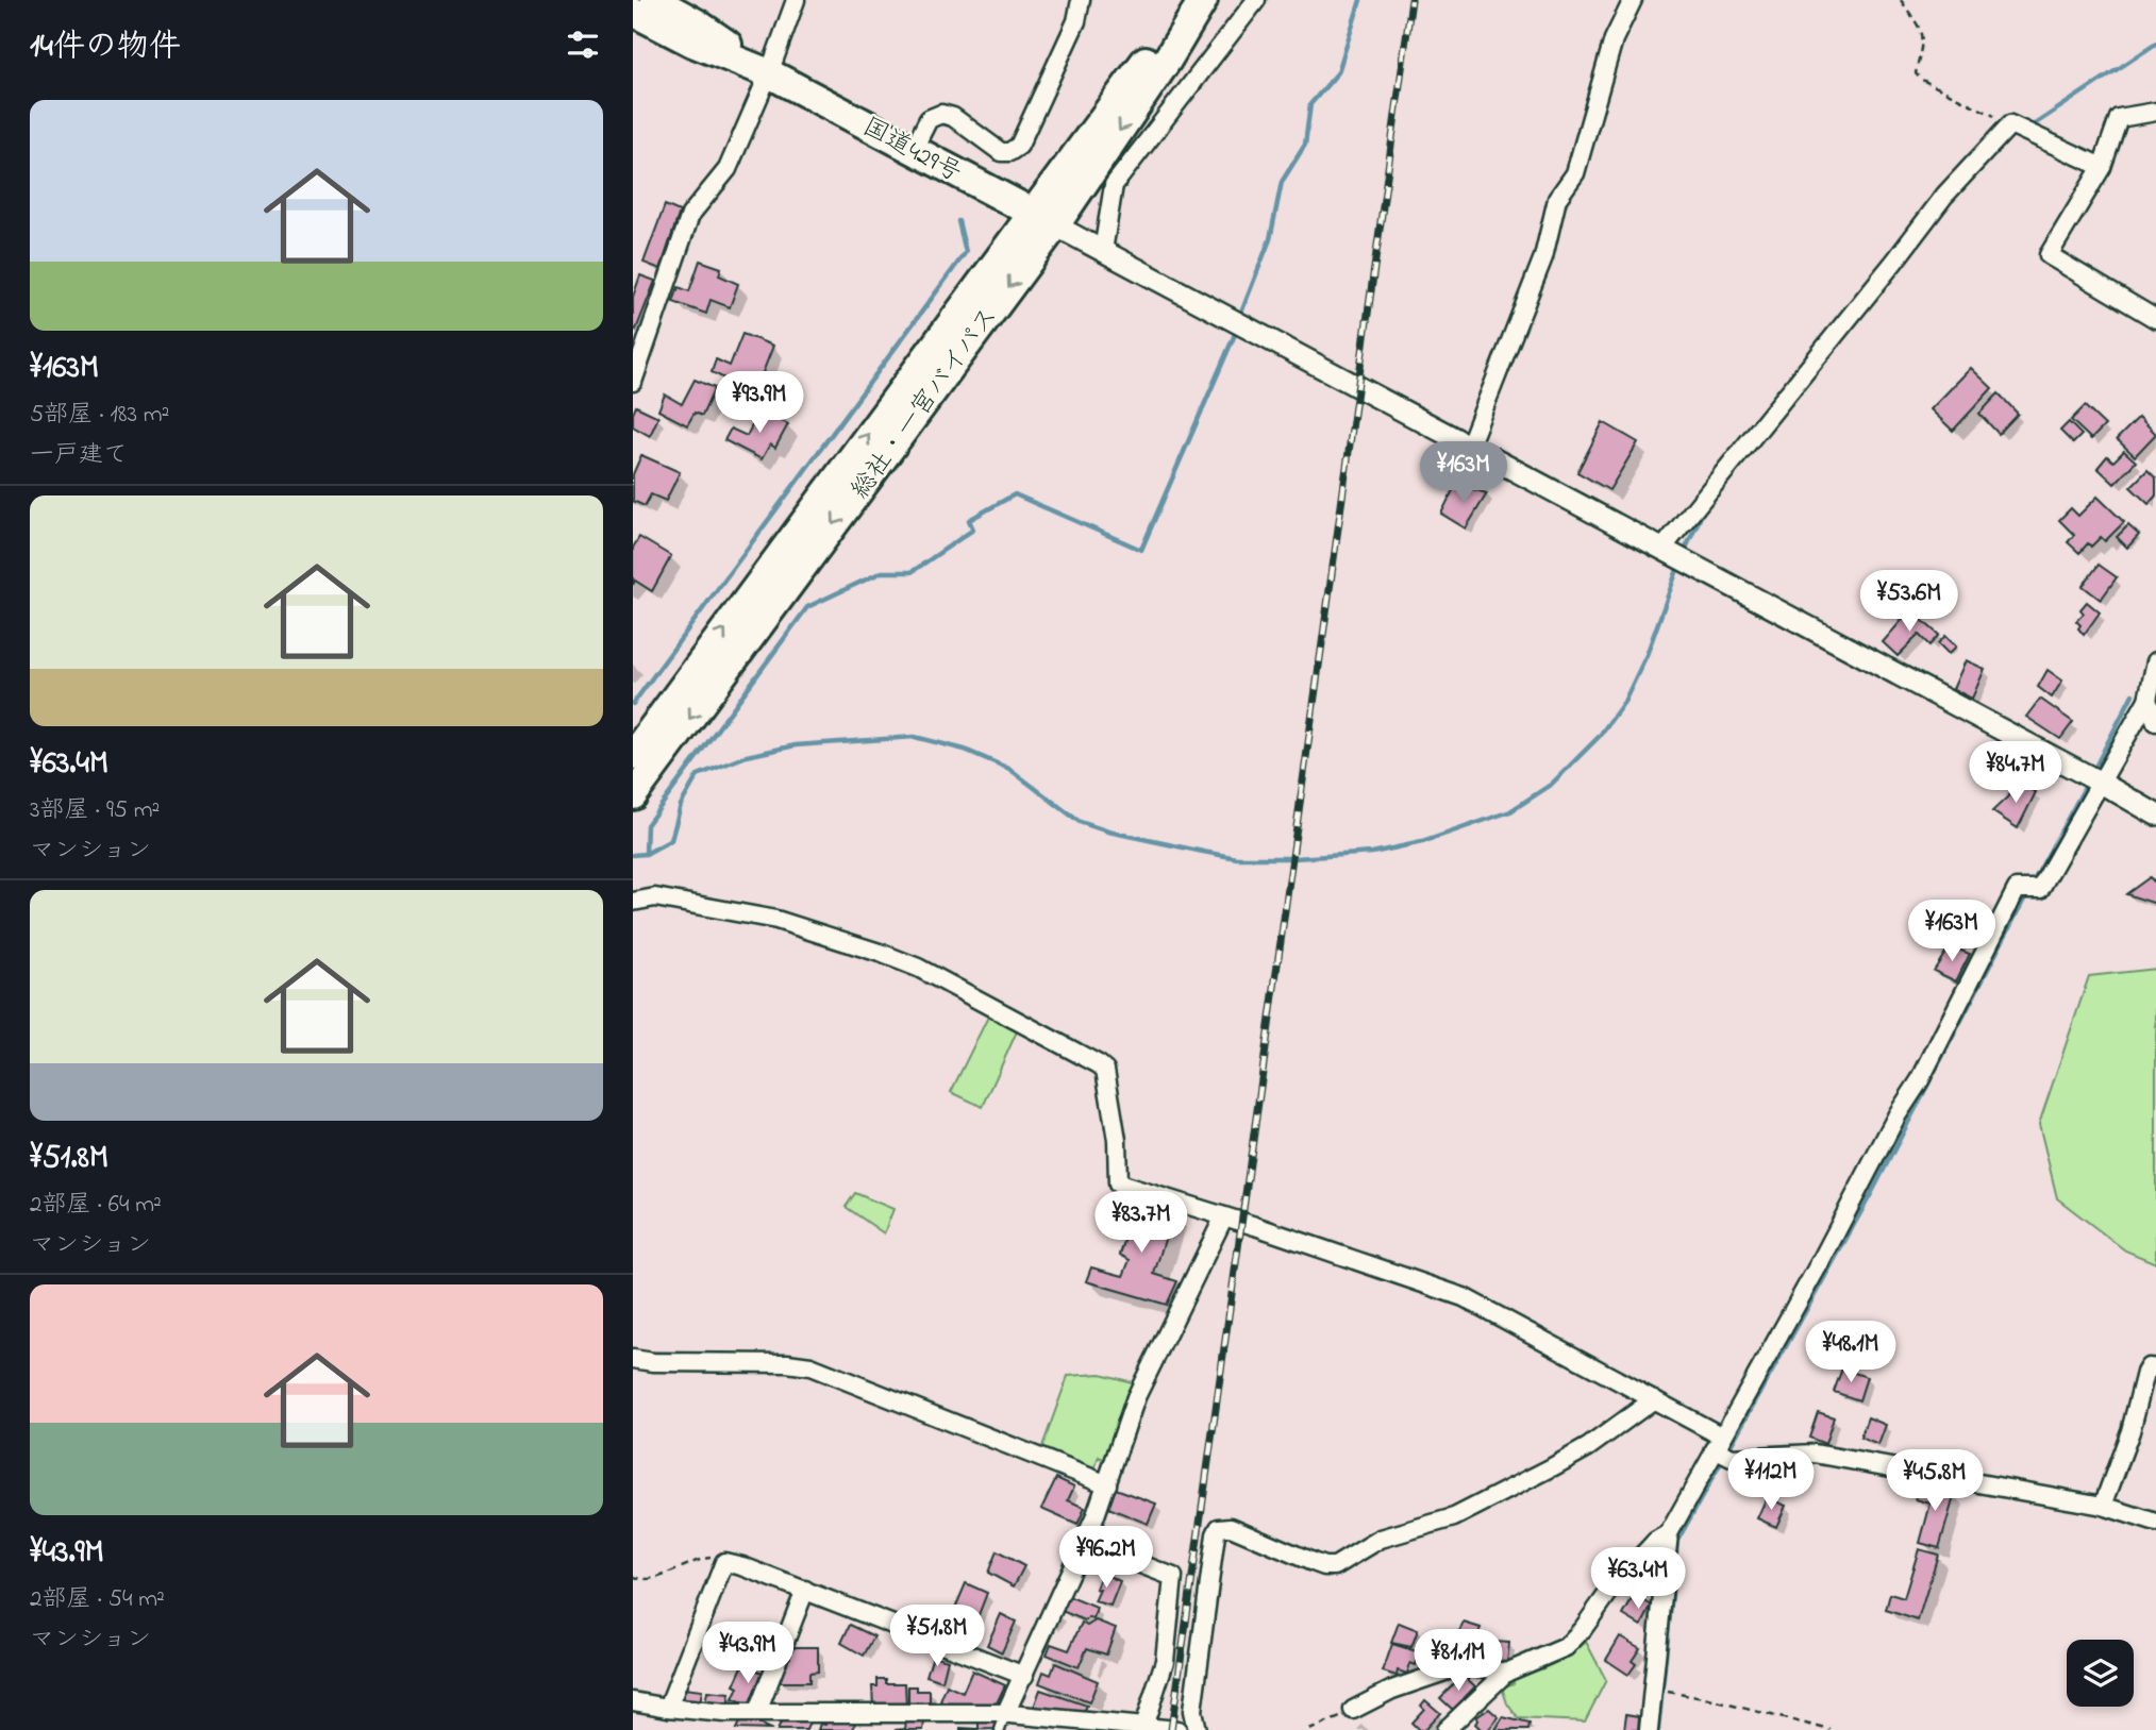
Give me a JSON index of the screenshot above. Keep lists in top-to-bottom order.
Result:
{
  "streets": {
    "highway": ["国道429号", "総社・一宮バイパス"]
  },
  "crossings": [
    ["国道429号", "総社・一宮バイパス"]
  ],
  "page": {
    "heading": "14件の物件",
    "list": [
      {
        "name": "¥163M",
        "note": "5部屋 · 183 m² · 一戸建て"
      },
      {
        "name": "¥63.4M",
        "note": "3部屋 · 95 m² · マンション"
      },
      {
        "name": "¥51.8M",
        "note": "2部屋 · 64 m² · マンション"
      },
      {
        "name": "¥43.9M",
        "note": "2部屋 · 54 m² · マンション"
      }
    ],
    "price": [
      "¥93.9M",
      "¥163M",
      "¥53.6M",
      "¥84.7M",
      "¥163M",
      "¥83.7M",
      "¥48.1M",
      "¥112M",
      "¥45.8M",
      "¥96.2M",
      "¥63.4M",
      "¥51.8M",
      "¥43.9M",
      "¥81.1M"
    ]
  }
}
